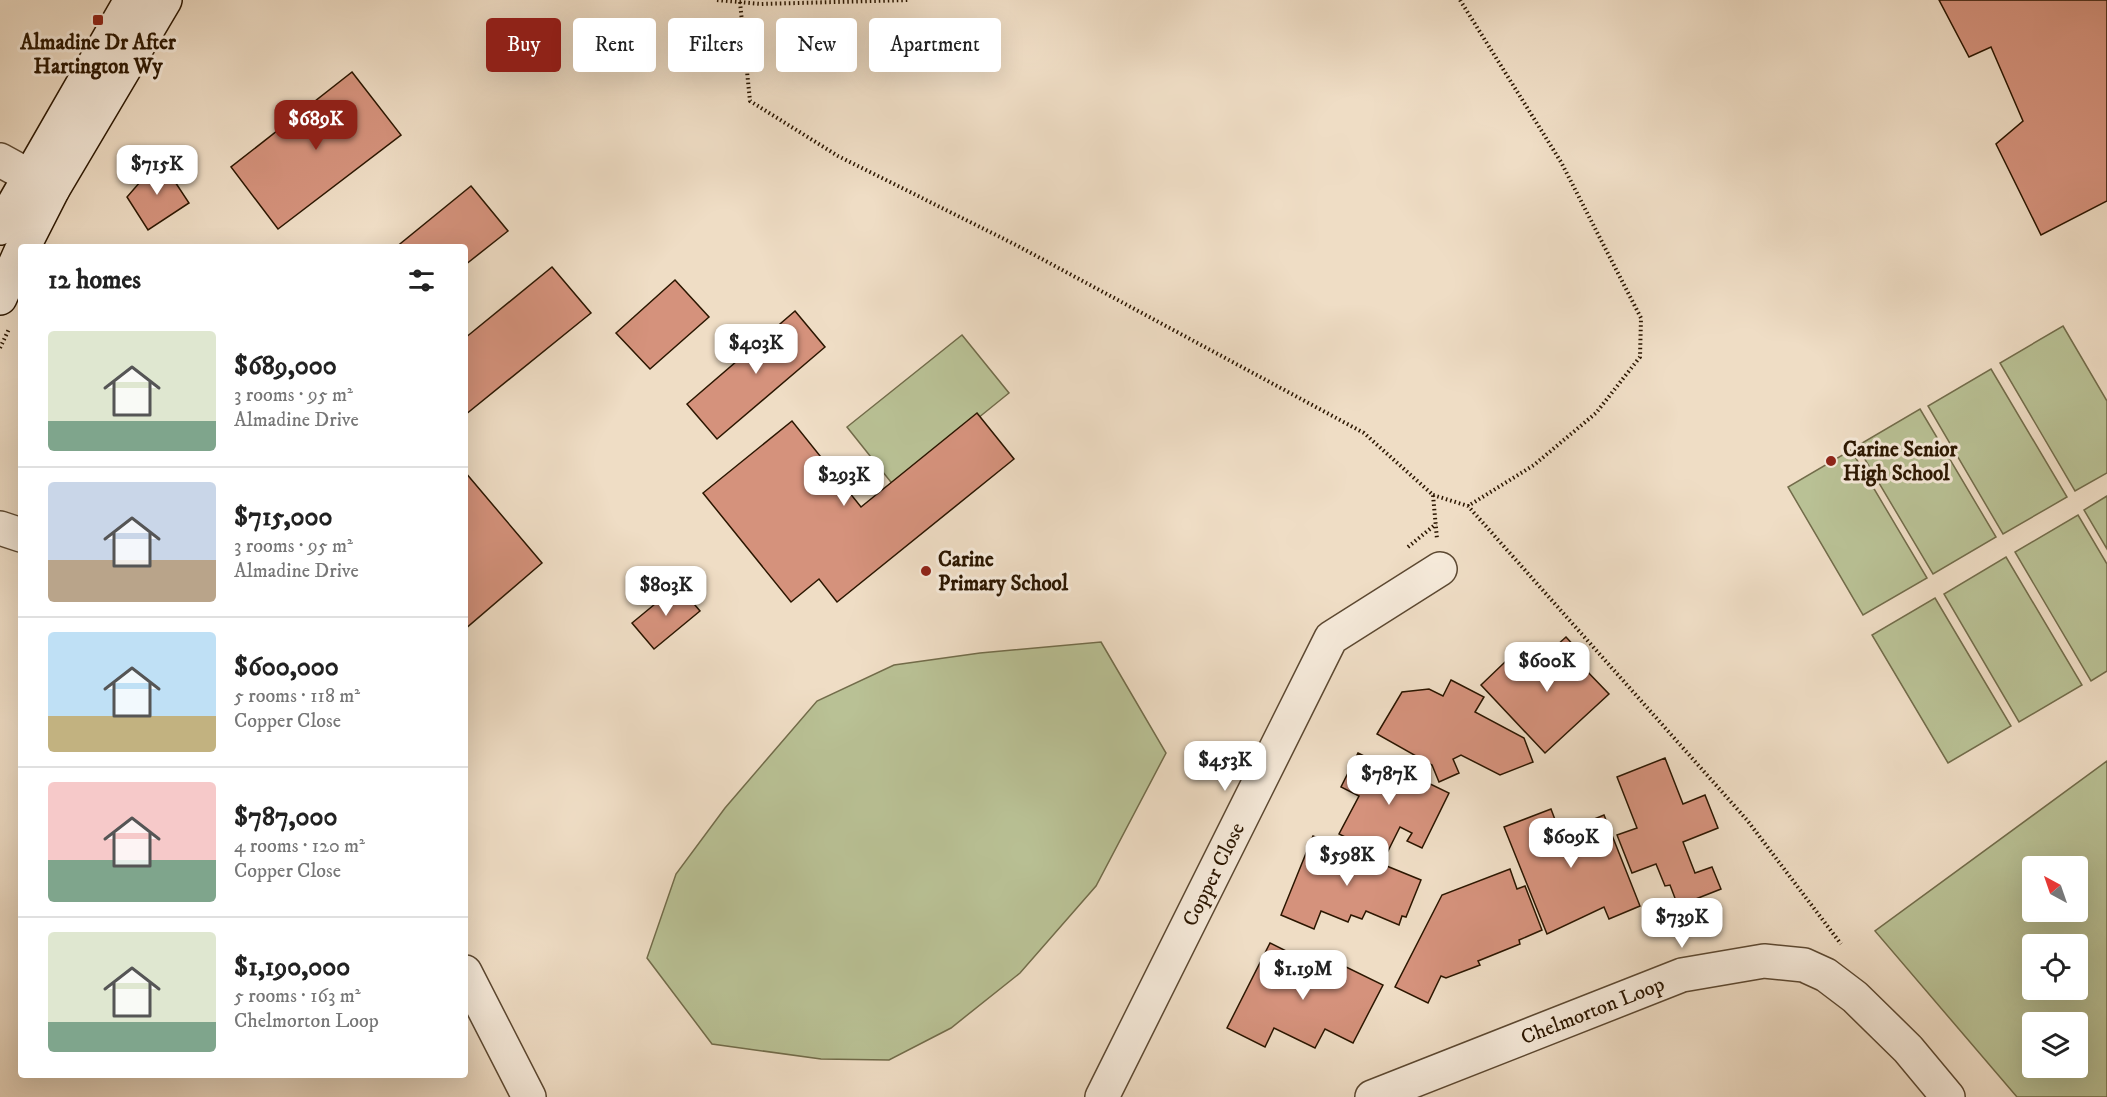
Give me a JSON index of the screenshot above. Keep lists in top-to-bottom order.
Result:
{
  "streets": {
    "street": ["Copper Close", "Chelmorton Loop"]
  },
  "places": {
    "transit": ["Almadine Dr After Hartington Wy"],
    "other": ["Carine Senior High School", "Carine Primary School"]
  },
  "north": "top left",
  "page": {
    "chip": [
      "Buy",
      "Rent",
      "Filters",
      "New",
      "Apartment"
    ],
    "price": [
      "$689K",
      "$715K",
      "$403K",
      "$293K",
      "$803K",
      "$600K",
      "$453K",
      "$787K",
      "$609K",
      "$598K",
      "$739K",
      "$1.19M"
    ],
    "heading": "12 homes",
    "list": [
      {
        "name": "$689,000",
        "note": "3 rooms · 95 m² · Almadine Drive"
      },
      {
        "name": "$715,000",
        "note": "3 rooms · 95 m² · Almadine Drive"
      },
      {
        "name": "$600,000",
        "note": "5 rooms · 118 m² · Copper Close"
      },
      {
        "name": "$787,000",
        "note": "4 rooms · 120 m² · Copper Close"
      },
      {
        "name": "$1,190,000",
        "note": "5 rooms · 163 m² · Chelmorton Loop"
      }
    ]
  }
}
